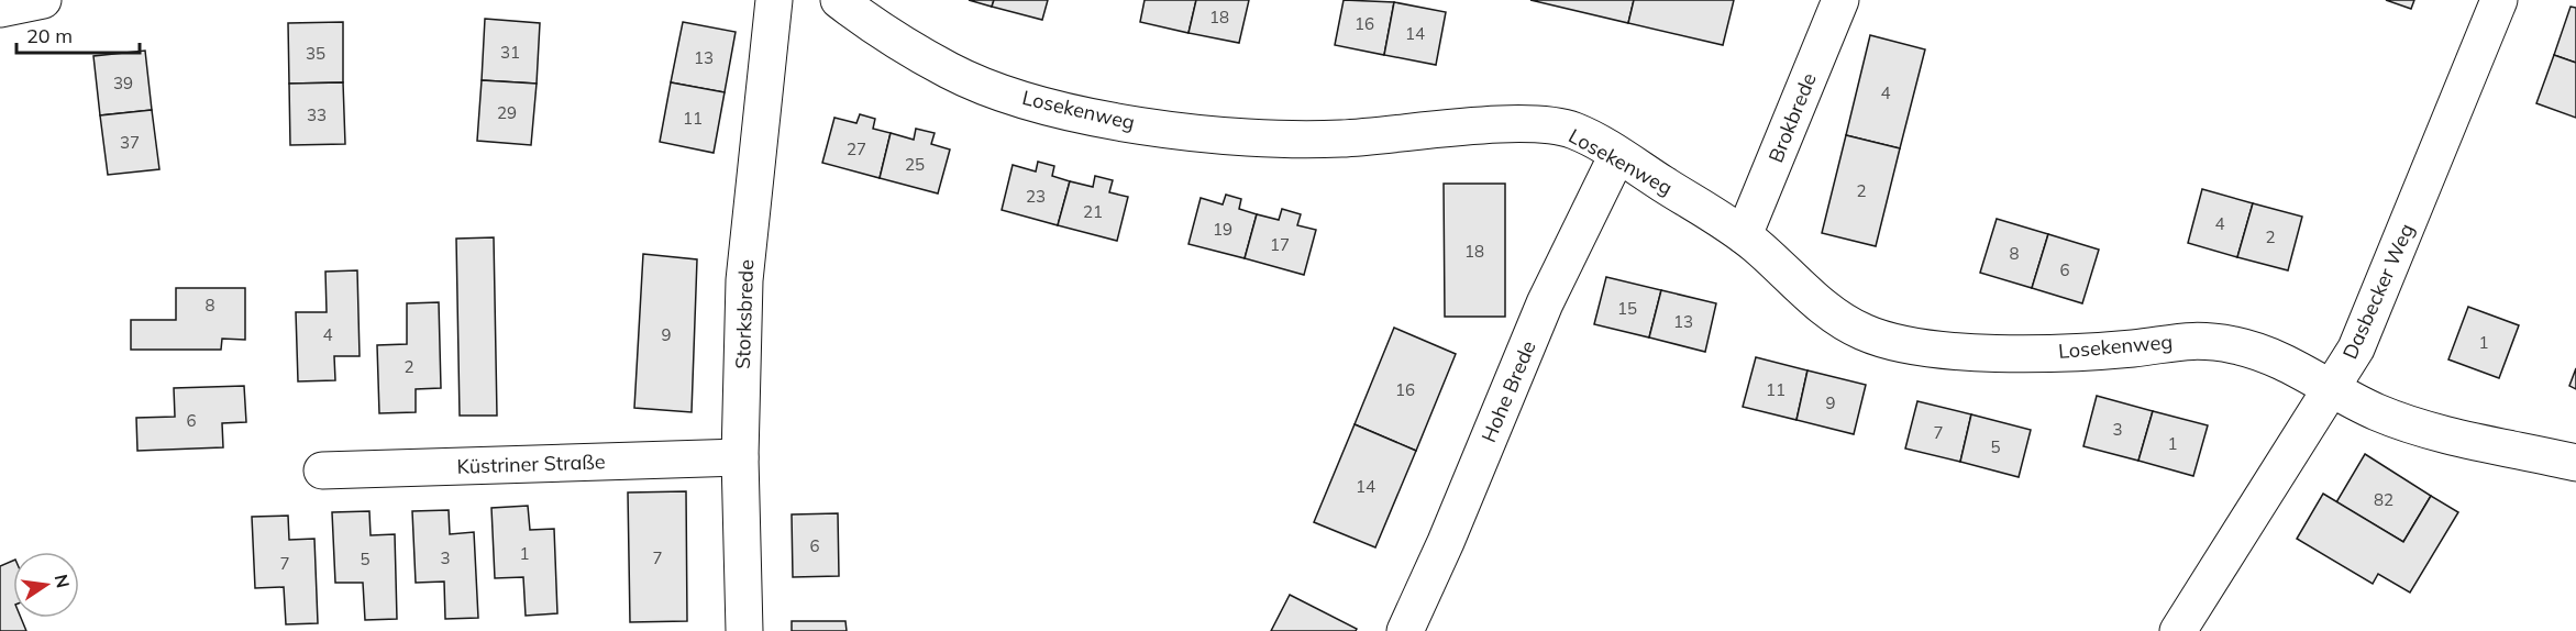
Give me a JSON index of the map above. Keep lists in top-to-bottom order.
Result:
{
  "streets": {
    "street": [
      "Losekenweg",
      "Brokbrede",
      "Dasbecker Weg",
      "Storksbrede",
      "Hohe Brede",
      "Küstriner Straße"
    ]
  },
  "crossings": [
    ["Losekenweg", "Brokbrede"],
    ["Losekenweg", "Dasbecker Weg"],
    ["Losekenweg", "Hohe Brede"],
    ["Storksbrede", "Küstriner Straße"]
  ],
  "house_numbers": [
    "18",
    "16",
    "14",
    "31",
    "35",
    "13",
    "39",
    "4",
    "29",
    "33",
    "11",
    "37",
    "27",
    "25",
    "2",
    "23",
    "21",
    "4",
    "19",
    "2",
    "17",
    "18",
    "8",
    "6",
    "8",
    "15",
    "13",
    "4",
    "9",
    "1",
    "2",
    "16",
    "11",
    "9",
    "6",
    "3",
    "7",
    "1",
    "5",
    "14",
    "82",
    "6",
    "1",
    "3",
    "7",
    "5",
    "7"
  ],
  "scale_bar": "20 m",
  "north": "right"
}
